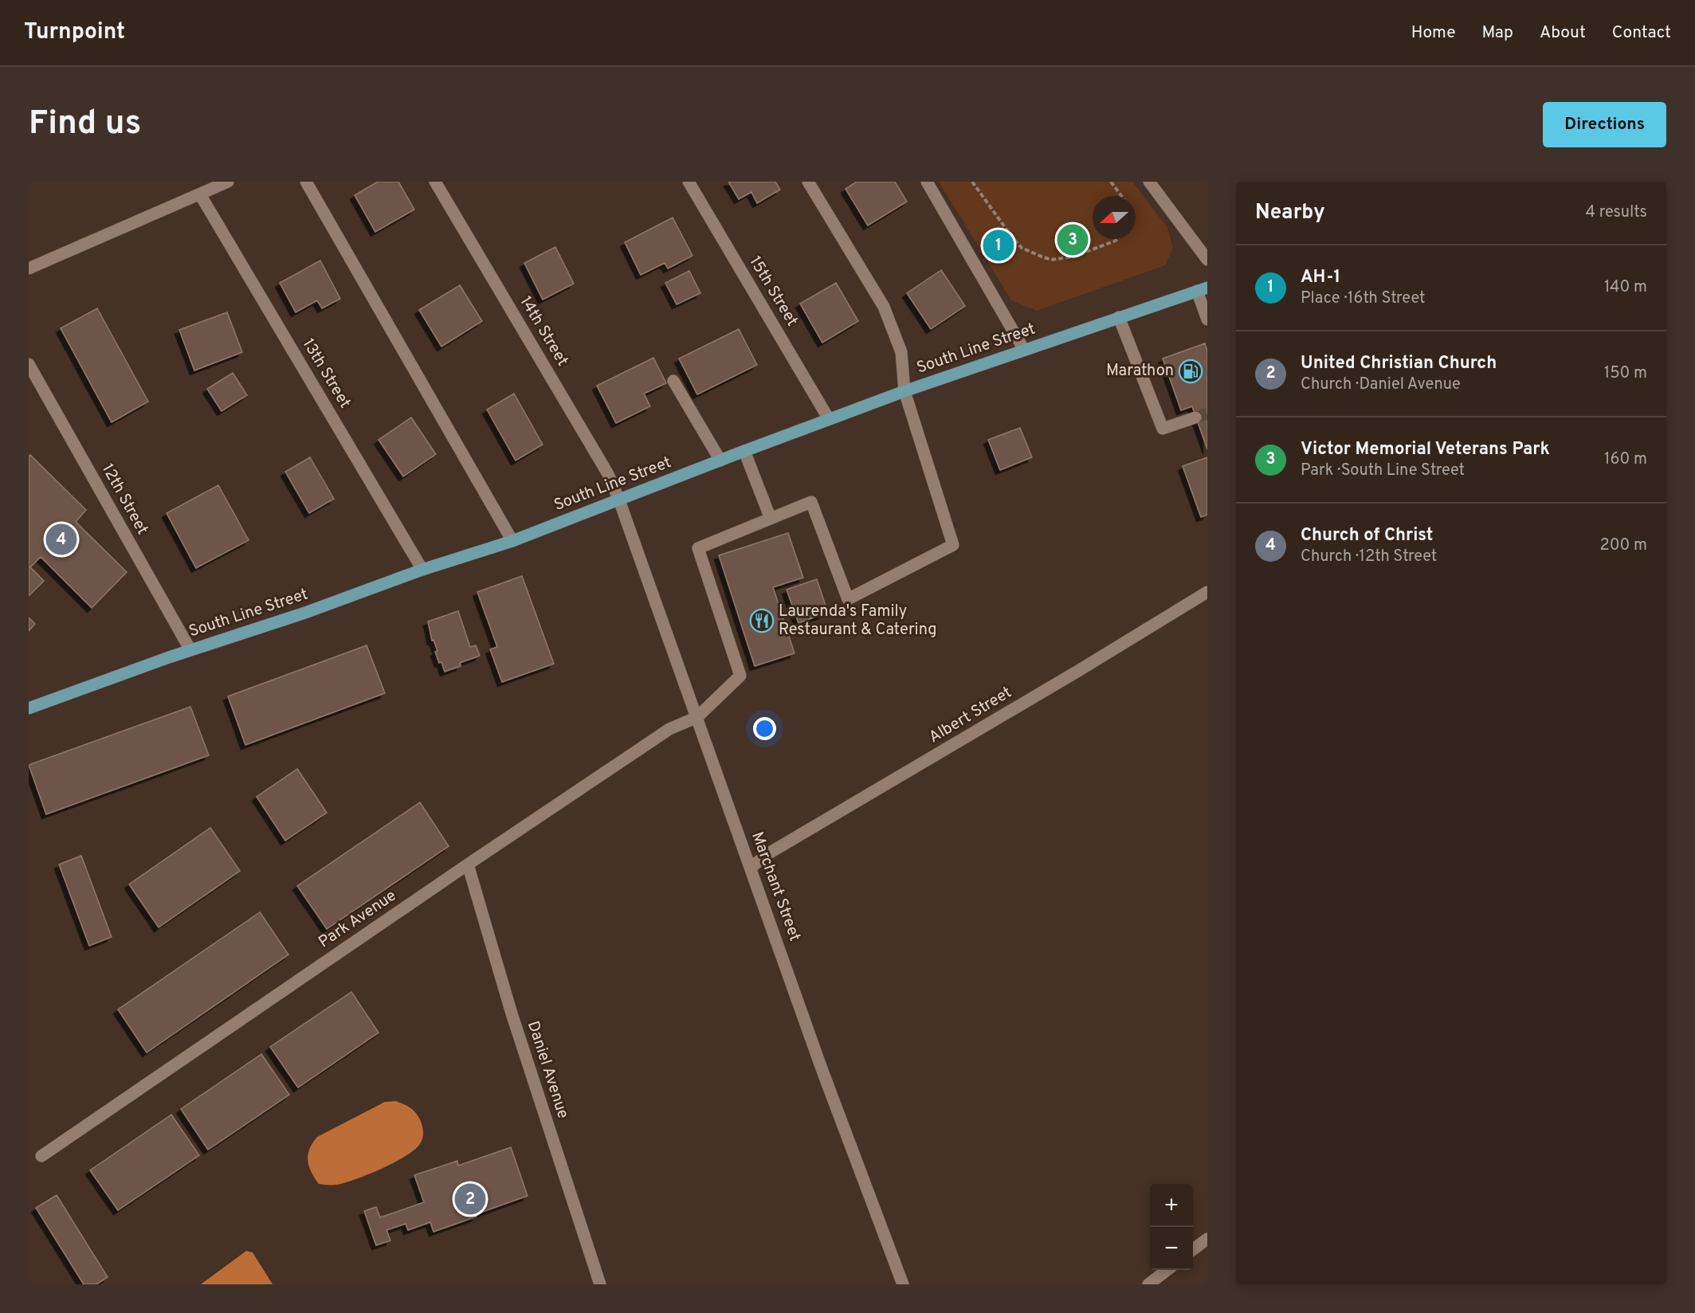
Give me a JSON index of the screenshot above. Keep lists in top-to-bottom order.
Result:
{
  "streets": {
    "main road": ["South Line Street"],
    "street": [
      "15th Street",
      "14th Street",
      "13th Street",
      "12th Street",
      "Albert Street",
      "Marchant Street",
      "Park Avenue",
      "Daniel Avenue"
    ]
  },
  "crossings": [
    ["15th Street", "South Line Street"],
    ["14th Street", "South Line Street"],
    ["14th Street", "Marchant Street"],
    ["South Line Street", "13th Street"],
    ["South Line Street", "12th Street"],
    ["South Line Street", "Marchant Street"],
    ["Albert Street", "Marchant Street"],
    ["Marchant Street", "Park Avenue"],
    ["Park Avenue", "Daniel Avenue"]
  ],
  "places": {
    "fuel station": ["Marathon"],
    "restaurant": ["Laurenda's Family Restaurant & Catering"]
  },
  "north": "left",
  "page": {
    "header": "Turnpoint",
    "nav": [
      "Home",
      "Map",
      "About",
      "Contact"
    ],
    "buttons": "Directions",
    "title": "Find us",
    "heading": ["Nearby", "4 results"],
    "pins": [
      "3",
      "1",
      "4",
      "2"
    ],
    "list": [
      {
        "mark": "1",
        "name": "AH-1",
        "note": "Place · 16th Street",
        "value": "140 m"
      },
      {
        "mark": "2",
        "name": "United Christian Church",
        "note": "Church · Daniel Avenue",
        "value": "150 m"
      },
      {
        "mark": "3",
        "name": "Victor Memorial Veterans Park",
        "note": "Park · South Line Street",
        "value": "160 m"
      },
      {
        "mark": "4",
        "name": "Church of Christ",
        "note": "Church · 12th Street",
        "value": "200 m"
      }
    ],
    "map_buttons": ["+", "−"]
  }
}
